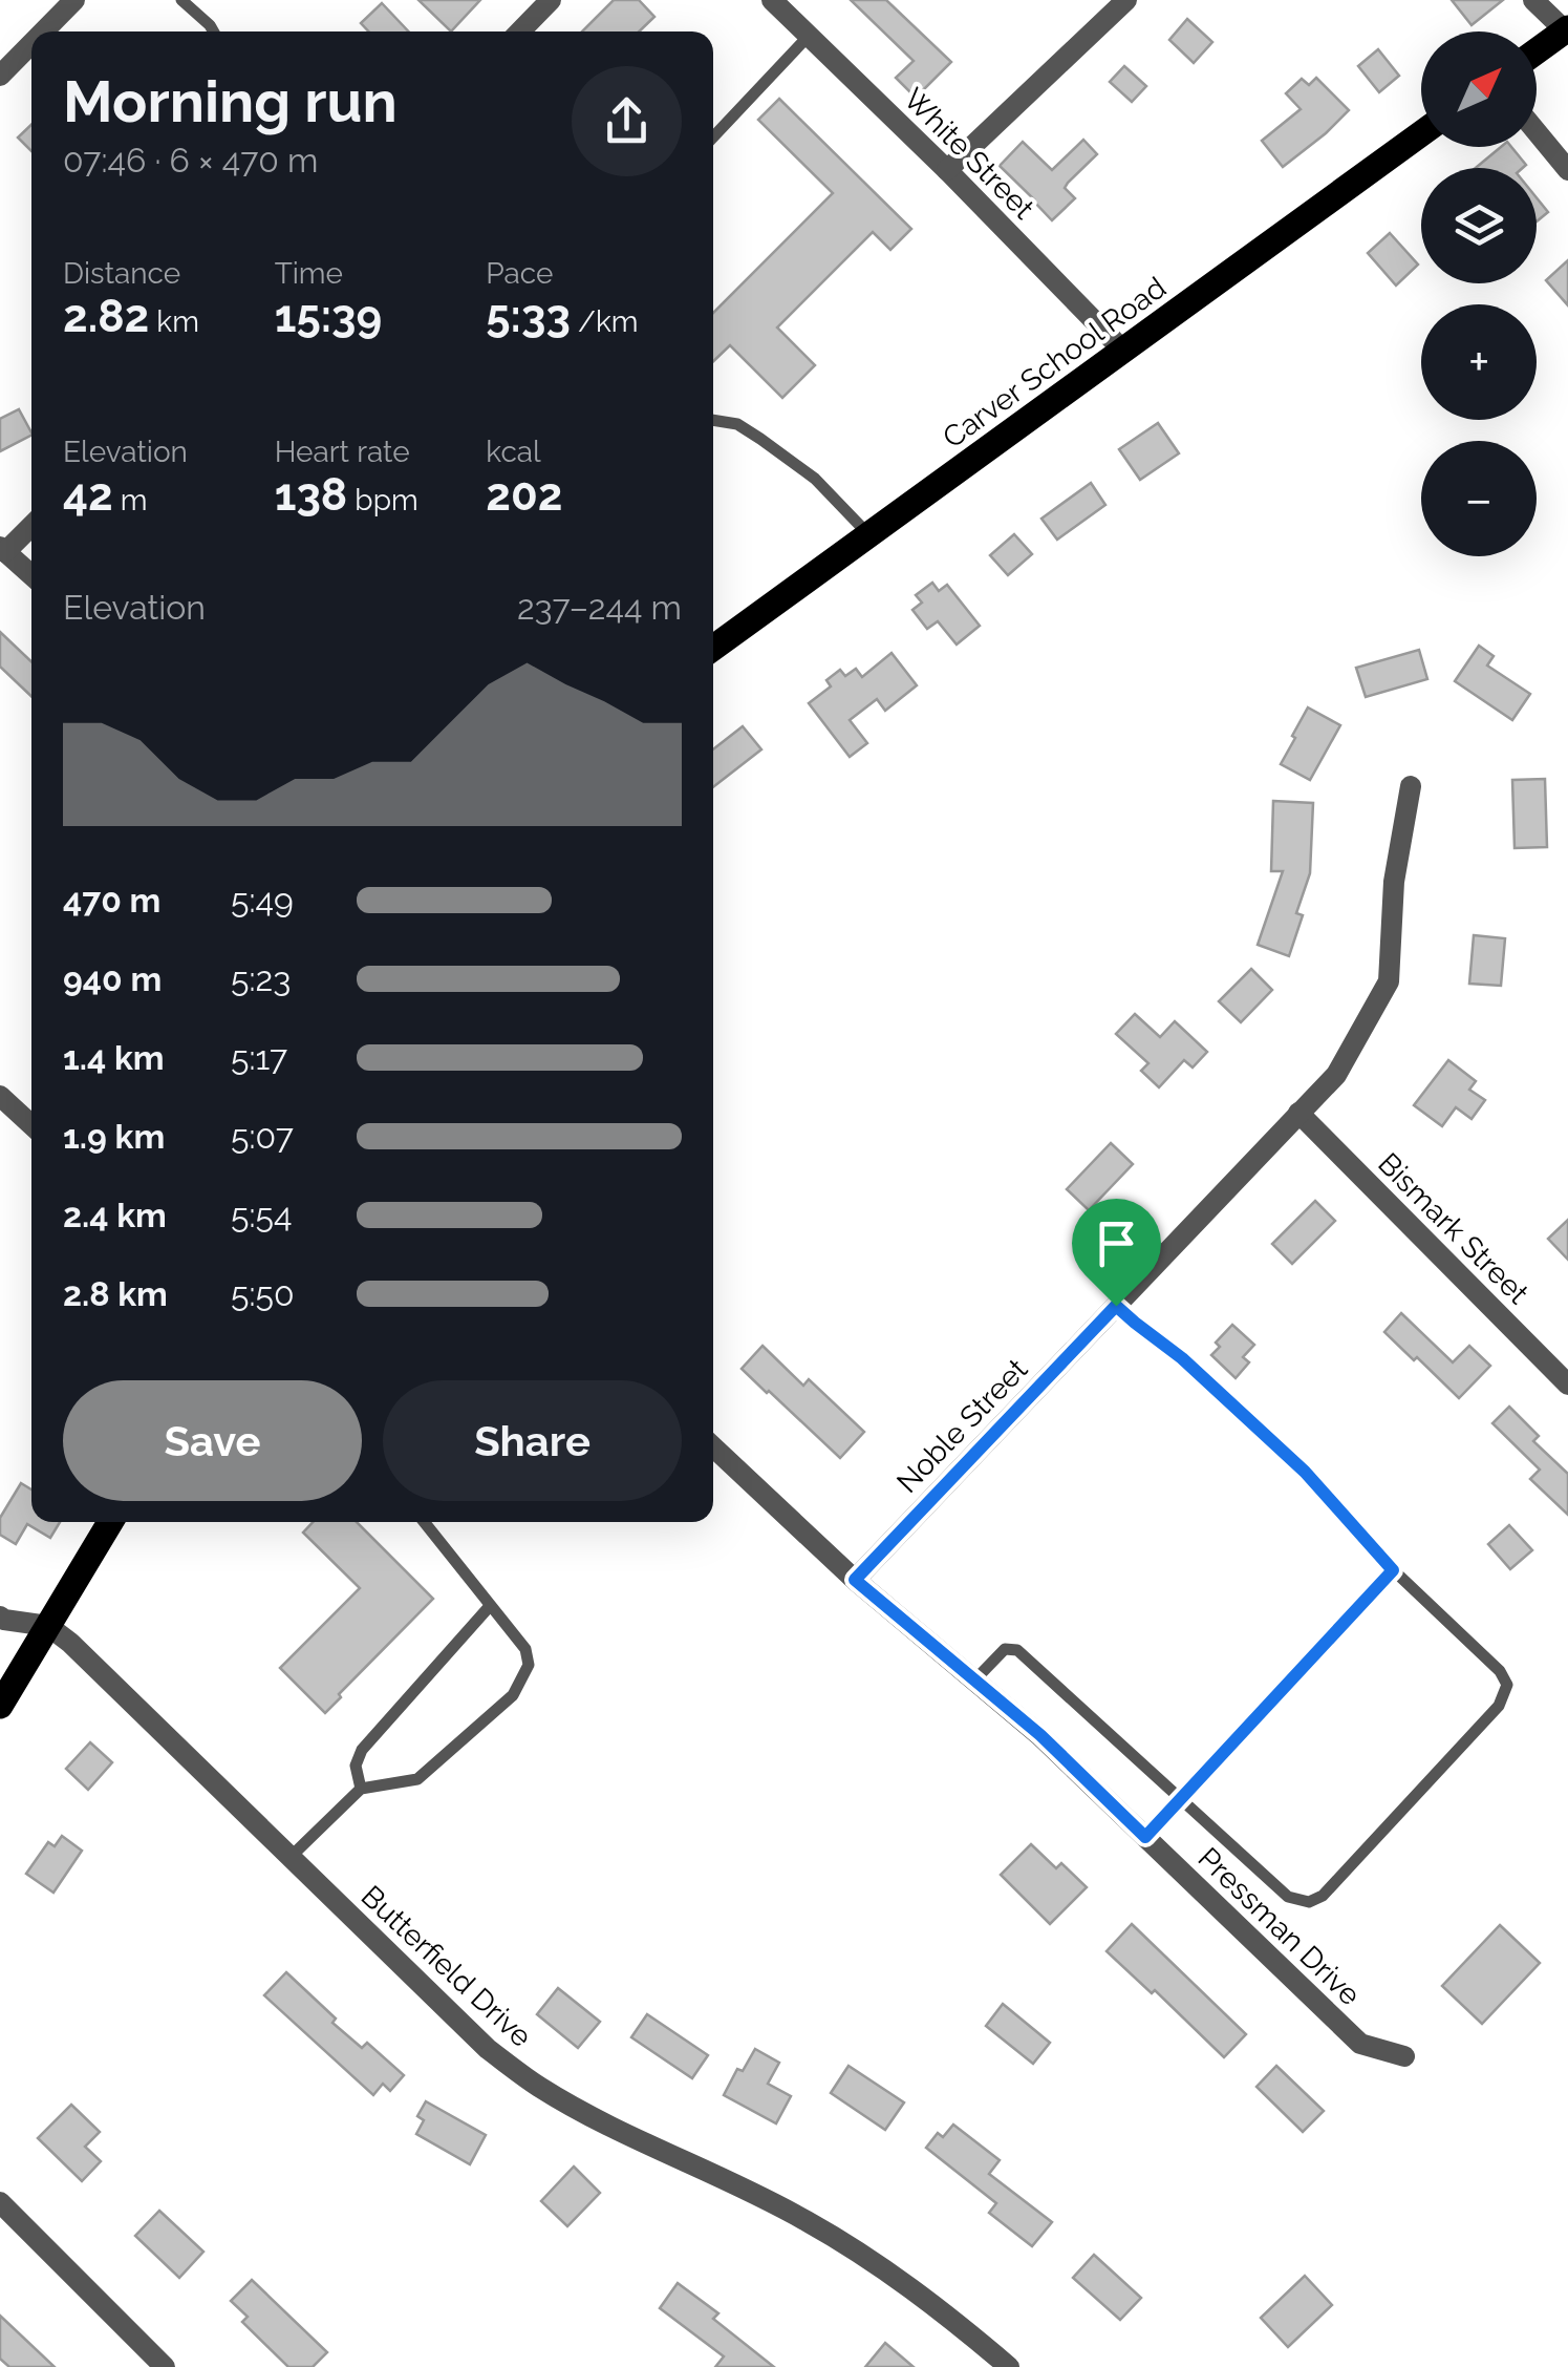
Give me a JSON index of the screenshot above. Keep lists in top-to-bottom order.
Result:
{
  "streets": {
    "main road": ["Carver School Road"],
    "street": [
      "White Street",
      "Bismark Street",
      "Noble Street",
      "Pressman Drive",
      "Butterfield Drive"
    ]
  },
  "crossings": [
    ["White Street", "Carver School Road"],
    ["Bismark Street", "Noble Street"],
    ["Noble Street", "Pressman Drive"]
  ],
  "north": "top right",
  "page": {
    "map_buttons": ["+", "−"],
    "heading": ["Morning run", "07:46 · 6 × 470 m"],
    "stats": [
      ["Distance", "2.82 km"],
      ["Time", "15:39"],
      ["Pace", "5:33 /km"],
      ["Elevation", "42 m"],
      ["Heart rate", "138 bpm"],
      ["kcal", "202"]
    ],
    "chart": ["Elevation", "237–244 m"],
    "list": [
      {
        "name": "470 m",
        "note": "5:49"
      },
      {
        "name": "940 m",
        "note": "5:23"
      },
      {
        "name": "1.4 km",
        "note": "5:17"
      },
      {
        "name": "1.9 km",
        "note": "5:07"
      },
      {
        "name": "2.4 km",
        "note": "5:54"
      },
      {
        "name": "2.8 km",
        "note": "5:50"
      }
    ],
    "buttons": ["Save", "Share"]
  }
}
